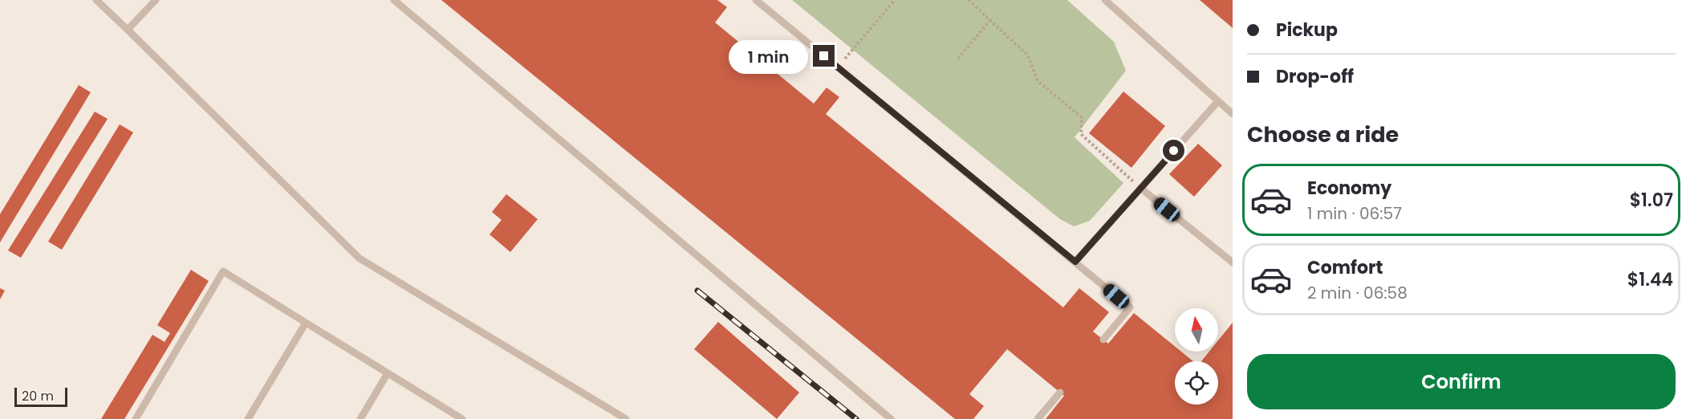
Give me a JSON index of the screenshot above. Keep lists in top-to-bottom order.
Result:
{
  "scale_bar": "20 m",
  "north": "top",
  "page": {
    "banner": ["Pickup", "Drop-off"],
    "bubble": "1 min",
    "heading": "Choose a ride",
    "list": [
      {
        "name": "Economy",
        "note": "1 min · 06:57",
        "value": "$1.07"
      },
      {
        "name": "Comfort",
        "note": "2 min · 06:58",
        "value": "$1.44"
      }
    ],
    "buttons": "Confirm",
    "scale": "20 m"
  }
}
